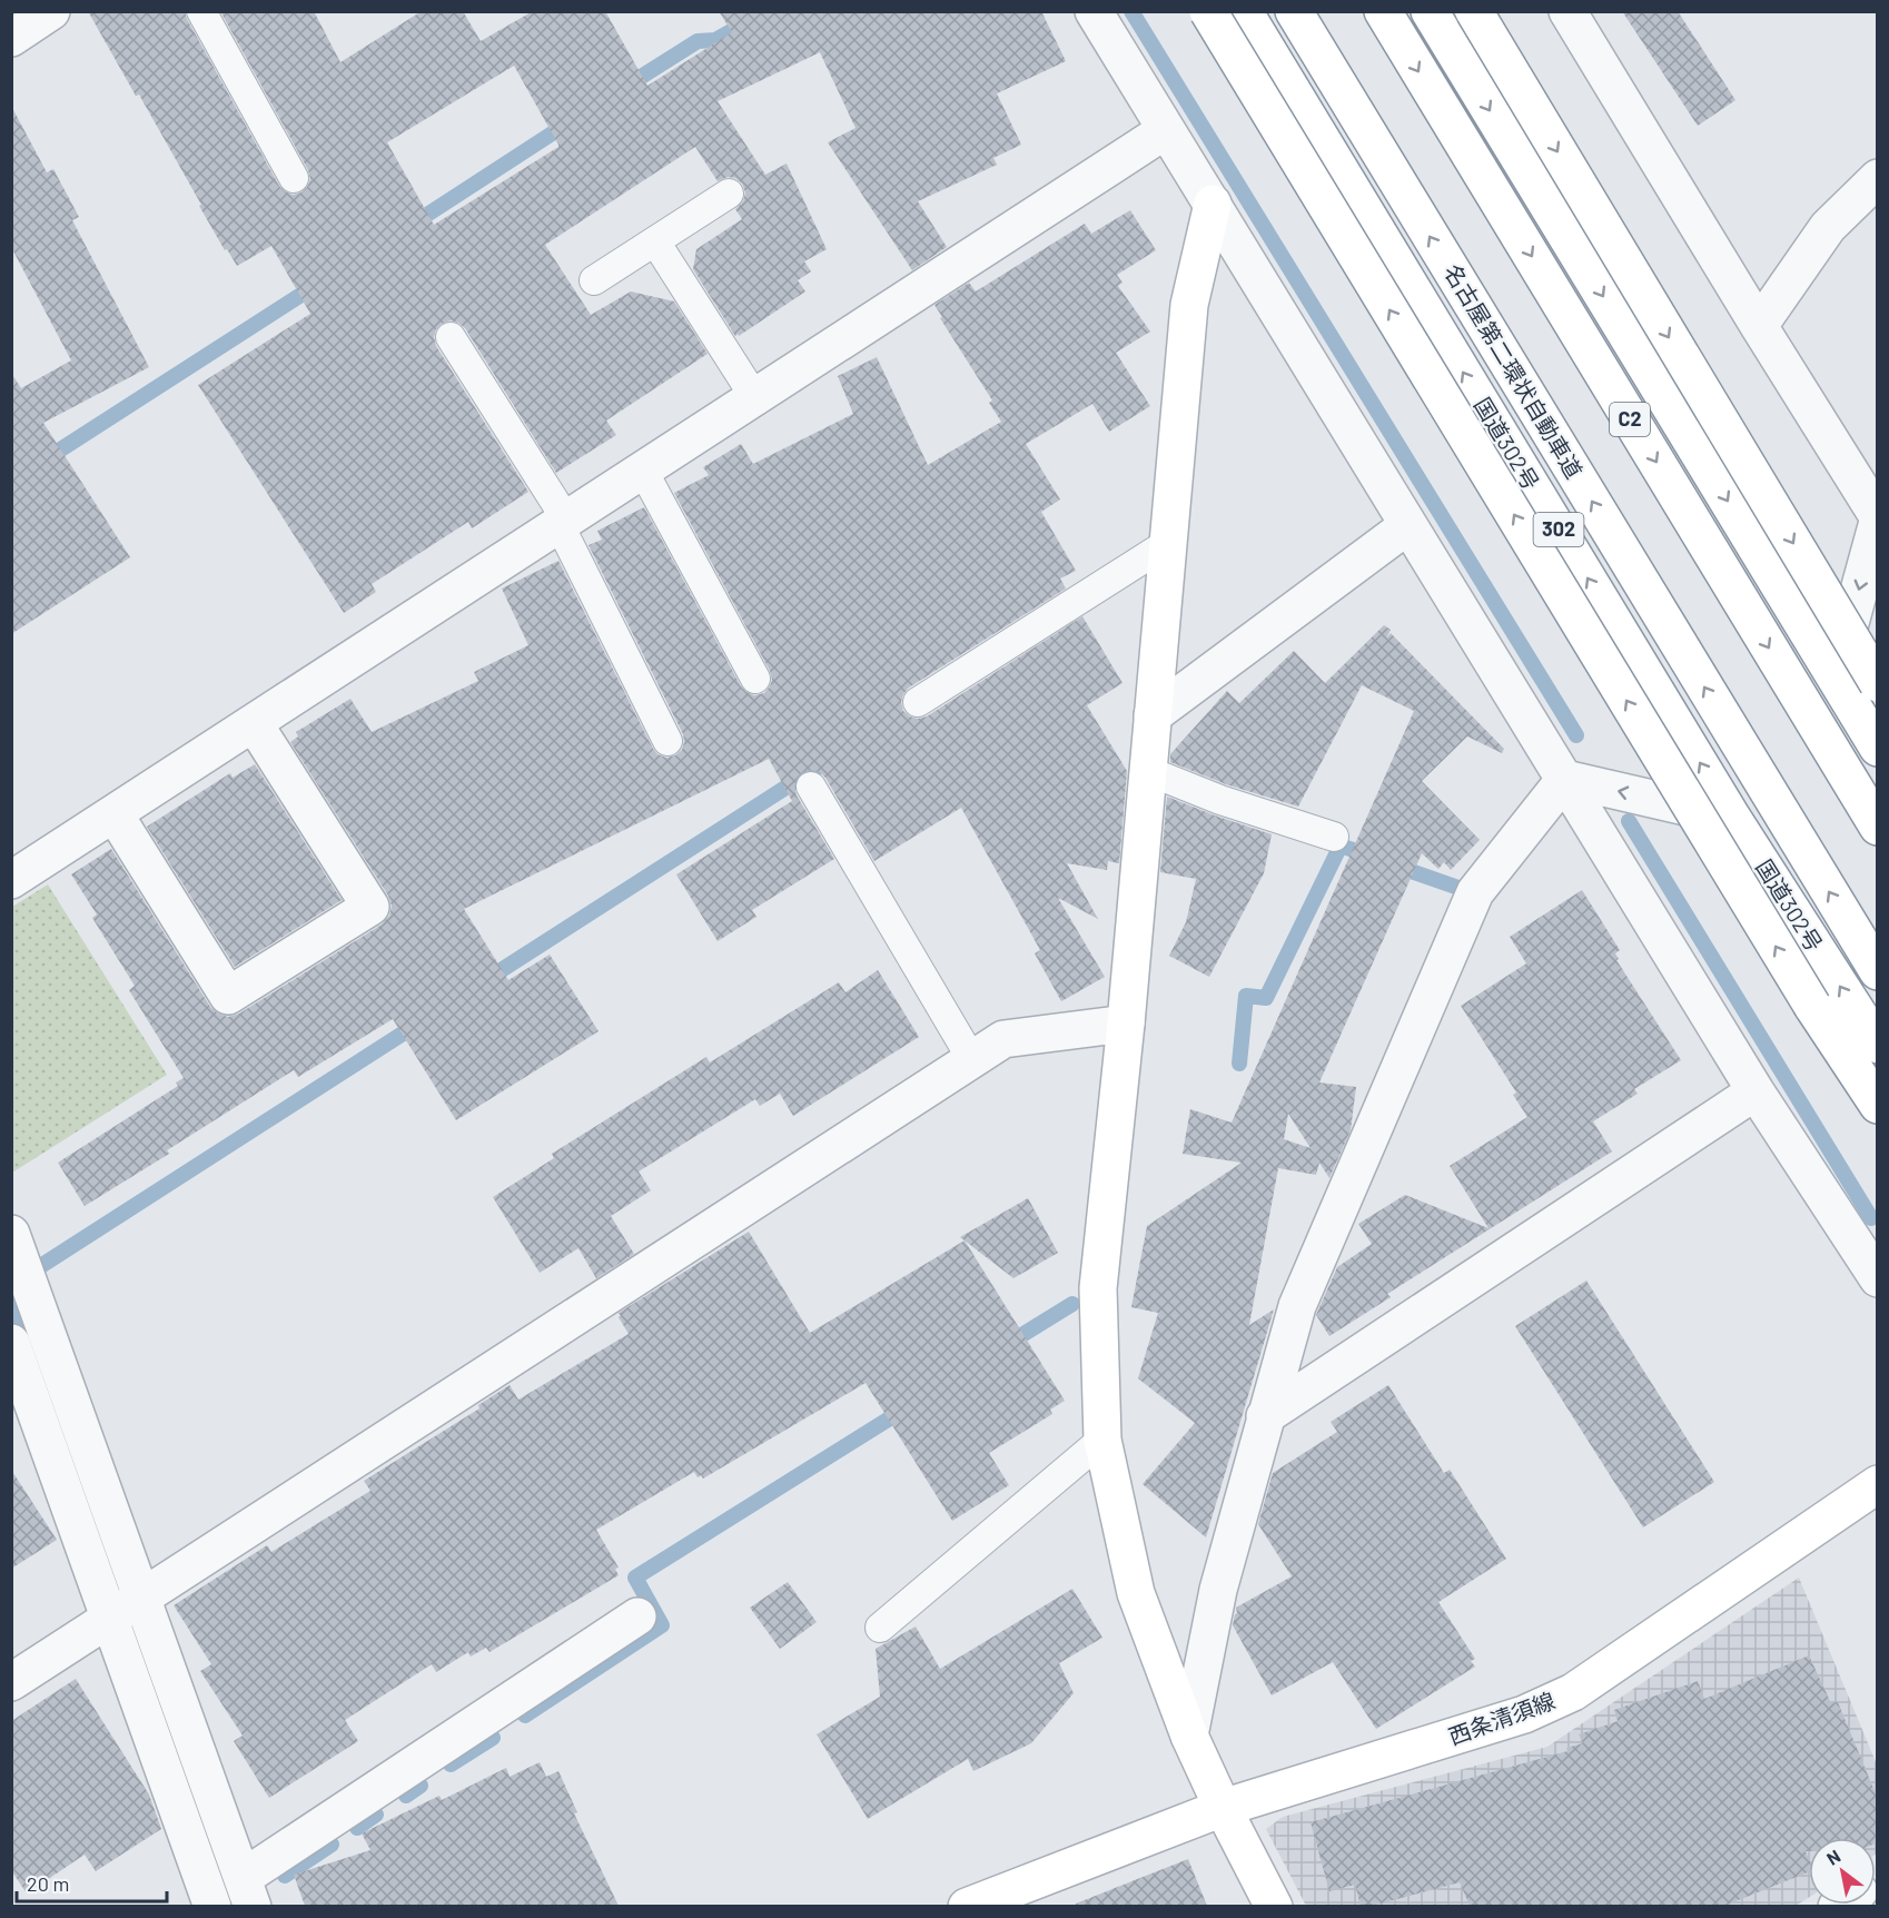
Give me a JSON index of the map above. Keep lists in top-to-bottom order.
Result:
{
  "streets": {
    "main road": [
      "名古屋第二環状自動車道",
      "C2",
      "国道302号",
      "302",
      "西条清須線"
    ]
  },
  "scale_bar": "20 m",
  "north": "top left"
}
